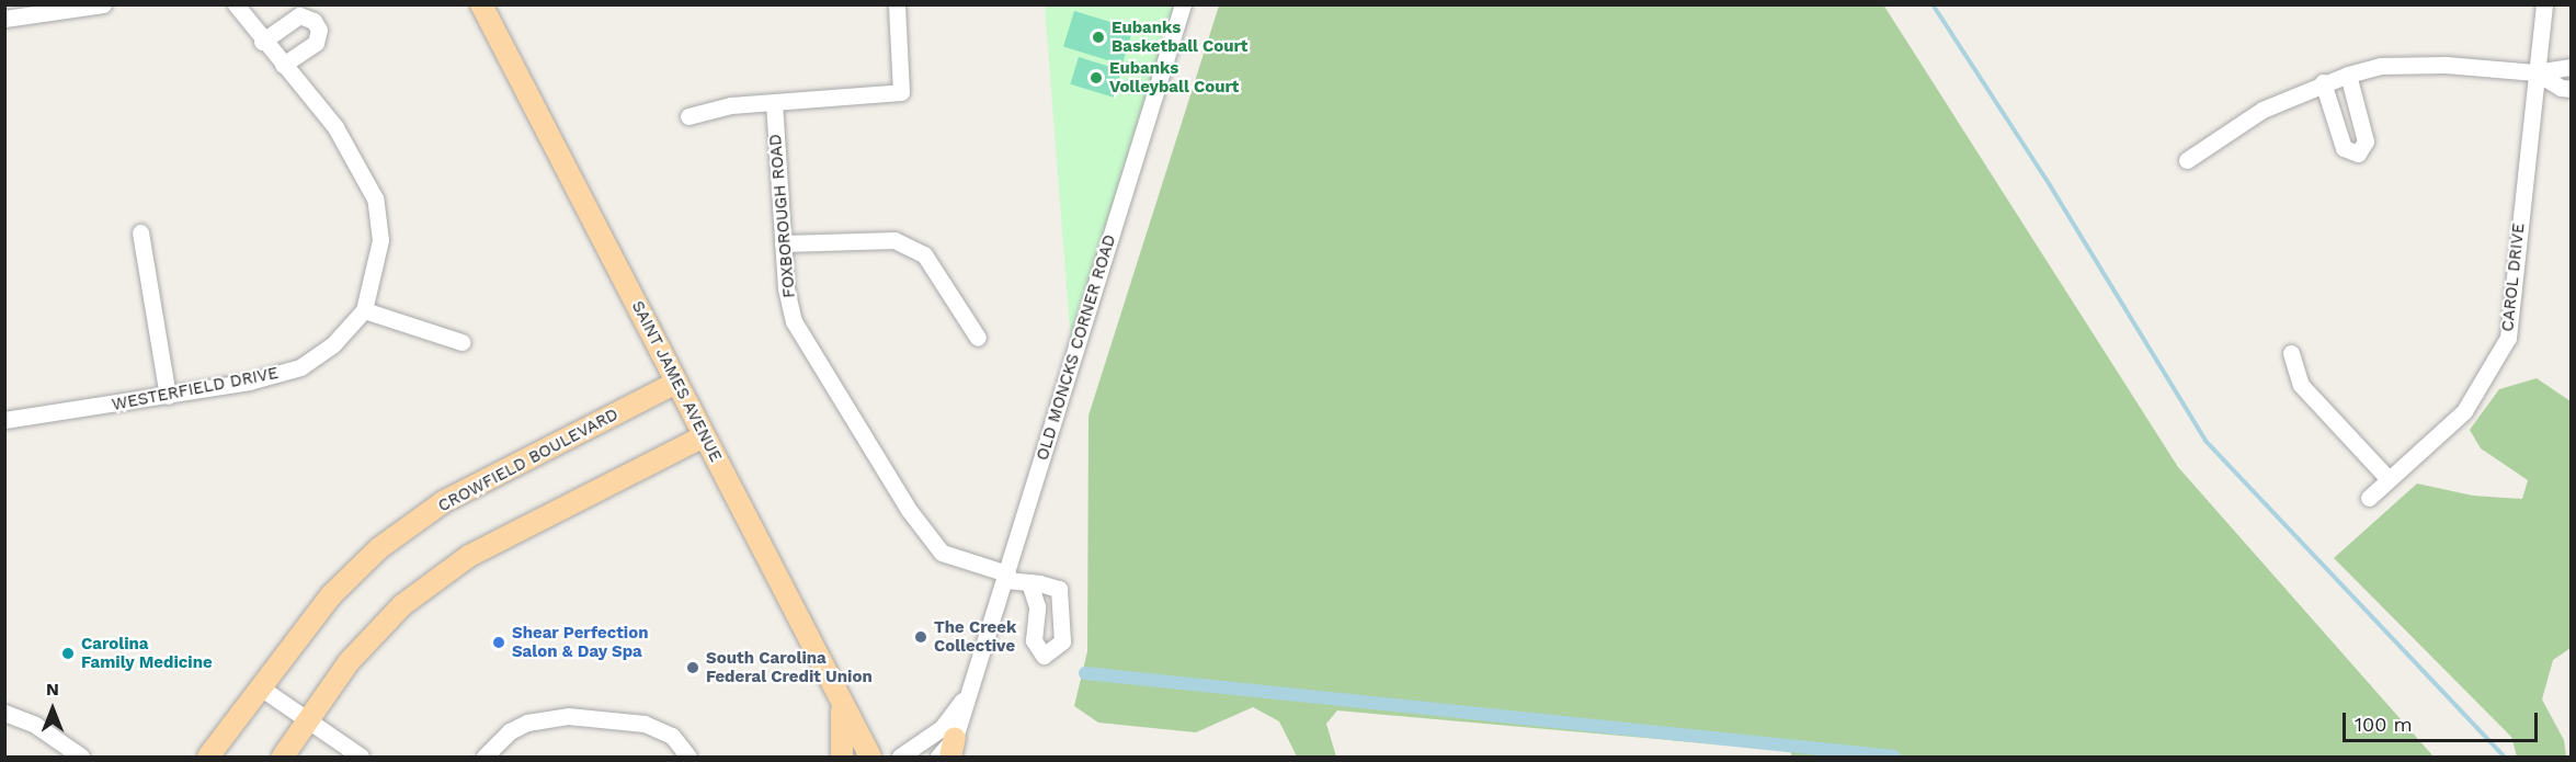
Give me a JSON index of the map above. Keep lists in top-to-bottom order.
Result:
{
  "streets": {
    "main road": ["SAINT JAMES AVENUE", "CROWFIELD BOULEVARD"],
    "street": [
      "FOXBOROUGH ROAD",
      "CAROL DRIVE",
      "OLD MONCKS CORNER ROAD",
      "WESTERFIELD DRIVE"
    ]
  },
  "crossings": [
    ["FOXBOROUGH ROAD", "OLD MONCKS CORNER ROAD"],
    ["SAINT JAMES AVENUE", "CROWFIELD BOULEVARD"]
  ],
  "places": [
    "Eubanks Basketball Court",
    "Eubanks Volleyball Court",
    "The Creek Collective",
    "Shear Perfection Salon & Day Spa",
    "Carolina Family Medicine",
    "South Carolina Federal Credit Union"
  ],
  "scale_bar": "100 m",
  "north": "top"
}
